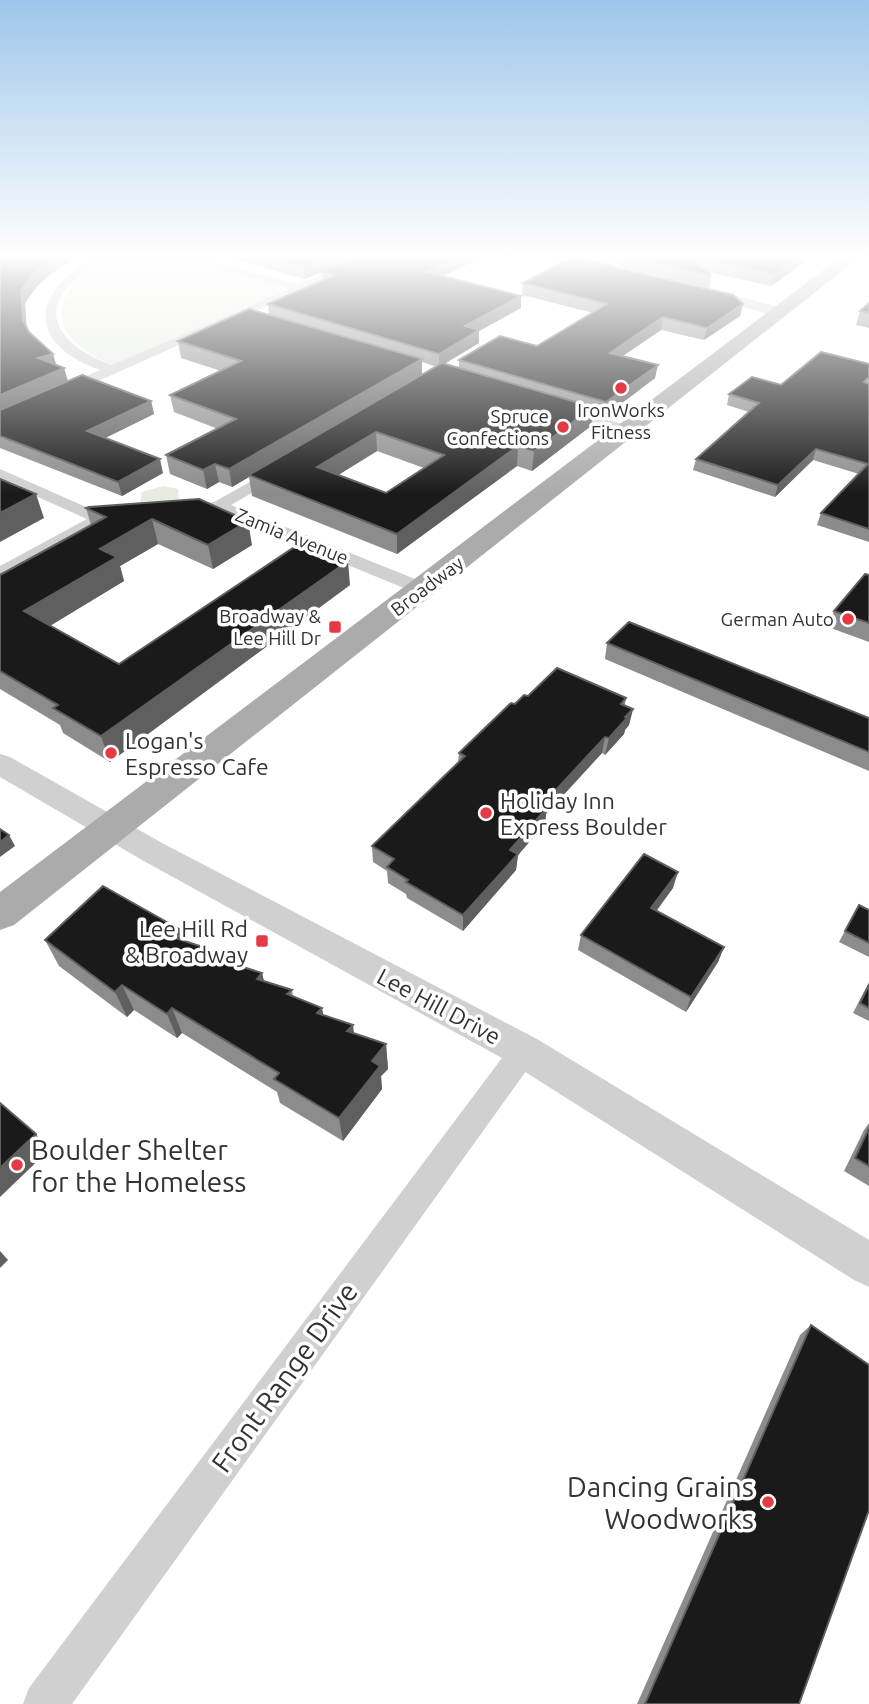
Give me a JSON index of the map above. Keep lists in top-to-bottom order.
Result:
{
  "streets": {
    "main road": ["Broadway"],
    "street": ["Zamia Avenue", "Lee Hill Drive", "Front Range Drive"]
  },
  "crossings": [
    ["Zamia Avenue", "Broadway"],
    ["Broadway", "Lee Hill Drive"],
    ["Lee Hill Drive", "Front Range Drive"]
  ],
  "places": {
    "other": [
      "IronWorks Fitness",
      "Spruce Confections",
      "German Auto",
      "Logan's Espresso Cafe",
      "Holiday Inn Express Boulder",
      "Boulder Shelter for the Homeless",
      "Dancing Grains Woodworks"
    ],
    "transit": ["Broadway & Lee Hill Dr", "Lee Hill Rd & Broadway"]
  }
}
